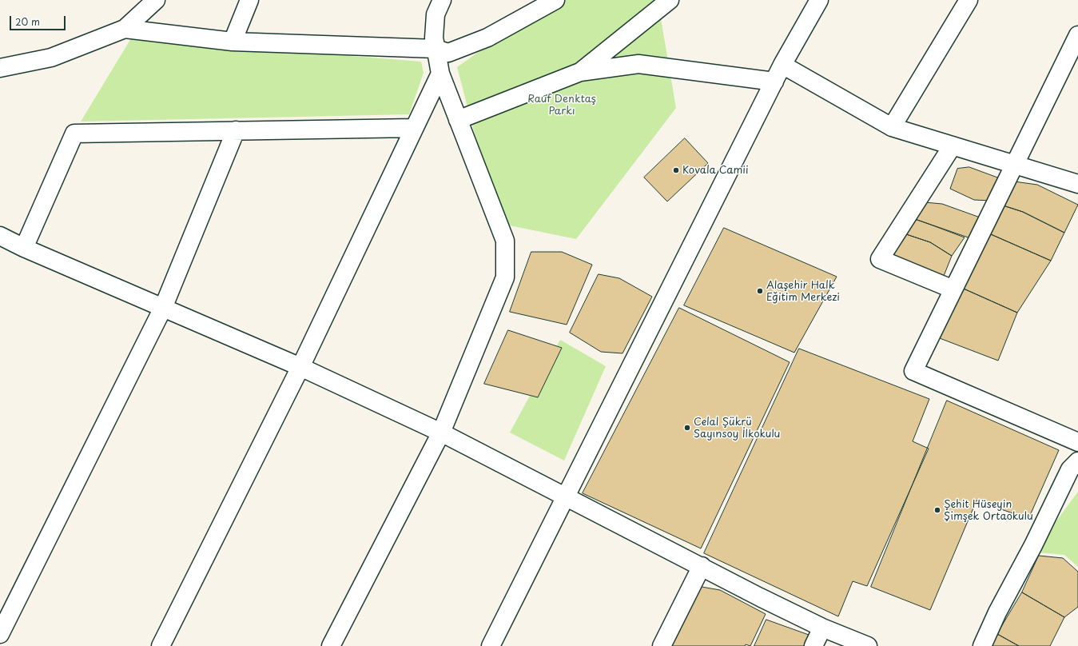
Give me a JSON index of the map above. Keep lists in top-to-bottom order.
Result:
{
  "parks": ["Rauf Denktaş Parkı"],
  "places": [
    "Kovala Camii",
    "Alaşehir Halk Eğitim Merkezi",
    "Celal Şükrü Sayınsoy İlkokulu",
    "Şehit Hüseyin Şimşek Ortaokulu"
  ],
  "scale_bar": "20 m"
}
